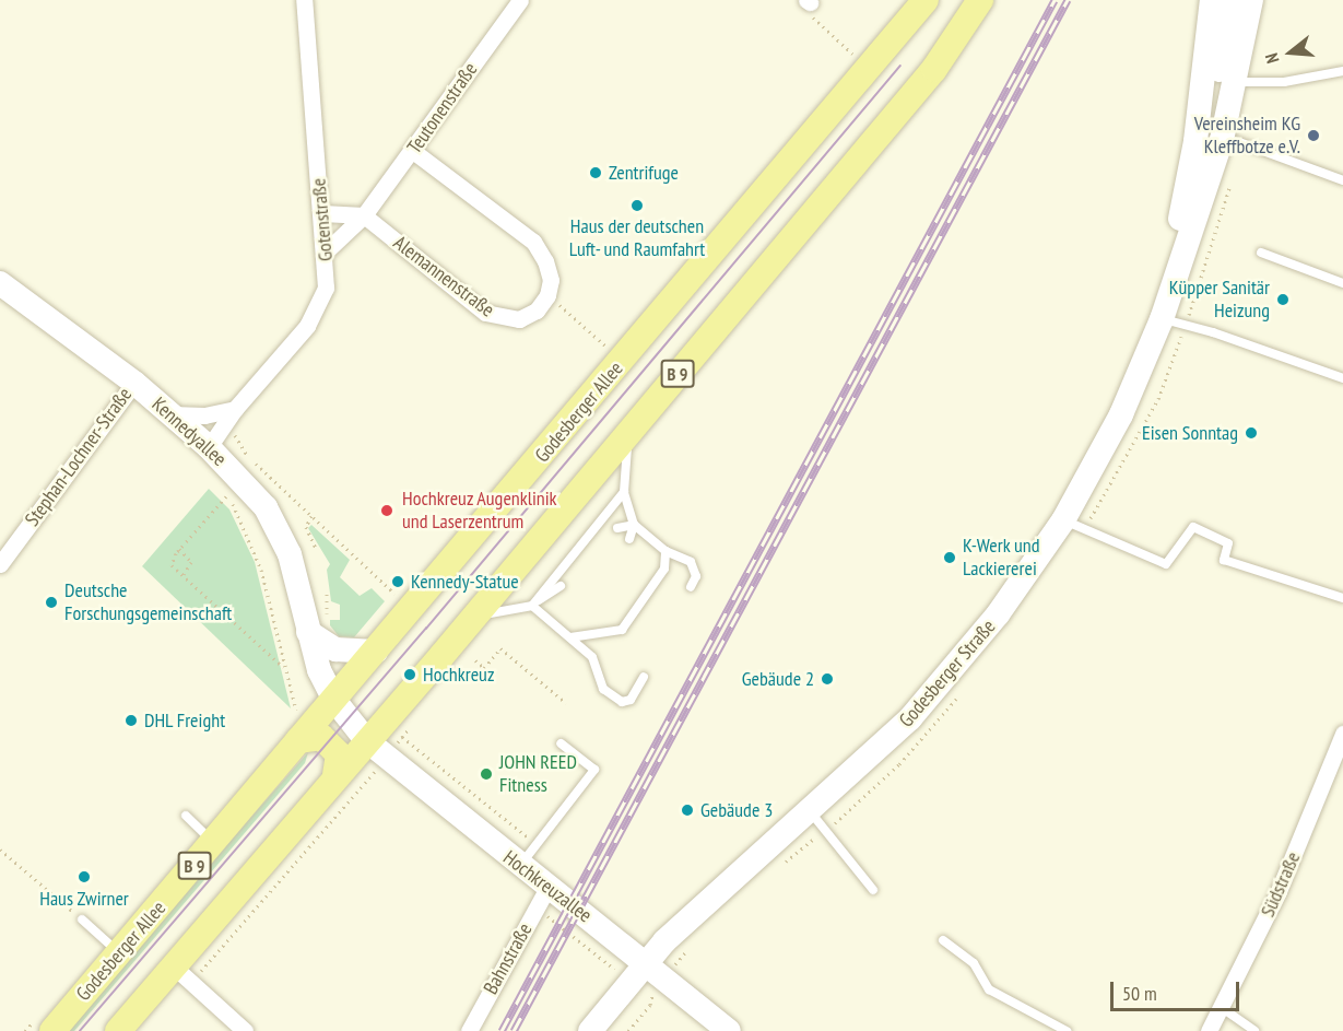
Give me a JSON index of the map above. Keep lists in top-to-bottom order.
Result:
{
  "streets": {
    "main road": ["B 9", "Godesberger Allee"],
    "street": [
      "Teutonenstraße",
      "Gotenstraße",
      "Alemannenstraße",
      "Kennedyallee",
      "Stephan-Lochner-Straße",
      "Godesberger Straße",
      "Südstraße",
      "Hochkreuzallee",
      "Bahnstraße"
    ]
  },
  "crossings": [
    ["Teutonenstraße", "Gotenstraße"],
    ["Teutonenstraße", "Alemannenstraße"],
    ["Gotenstraße", "Kennedyallee"],
    ["B 9", "Kennedyallee"],
    ["B 9", "Hochkreuzallee"],
    ["Godesberger Allee", "Kennedyallee"],
    ["Kennedyallee", "Stephan-Lochner-Straße"],
    ["Kennedyallee", "Hochkreuzallee"],
    ["Godesberger Straße", "Hochkreuzallee"],
    ["Hochkreuzallee", "Bahnstraße"]
  ],
  "places": [
    "Vereinsheim KG Kleffbotze e.V.",
    "Zentrifuge",
    "Haus der deutschen Luft- und Raumfahrt",
    "Küpper Sanitär Heizung",
    "Eisen Sonntag",
    "Hochkreuz Augenklinik und Laserzentrum",
    "K-Werk und Lackiererei",
    "Kennedy-Statue",
    "Deutsche Forschungsgemeinschaft",
    "Hochkreuz",
    "Gebäude 2",
    "DHL Freight",
    "JOHN REED Fitness",
    "Gebäude 3",
    "Haus Zwirner"
  ],
  "scale_bar": "50 m",
  "north": "left"
}
